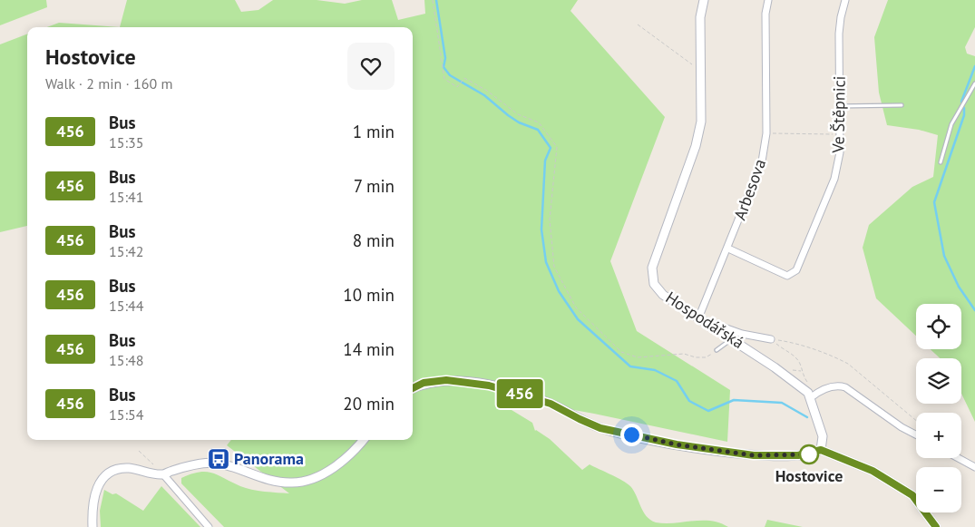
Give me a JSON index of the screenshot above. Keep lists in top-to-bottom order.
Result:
{
  "streets": {
    "street": ["Ve Štěpnici", "Arbesova", "Hospodářská"]
  },
  "crossings": [
    ["Ve Štěpnici", "Arbesova"],
    ["Arbesova", "Hospodářská"]
  ],
  "places": {
    "other": ["Hostovice"],
    "bus stop": ["Panorama"]
  },
  "lines": ["bus line 456"],
  "page": {
    "on_map": "456",
    "heading": ["Hostovice", "Walk · 2 min · 160 m"],
    "list": [
      {
        "mark": "456",
        "name": "Bus",
        "note": "15:35",
        "value": "1 min"
      },
      {
        "mark": "456",
        "name": "Bus",
        "note": "15:41",
        "value": "7 min"
      },
      {
        "mark": "456",
        "name": "Bus",
        "note": "15:42",
        "value": "8 min"
      },
      {
        "mark": "456",
        "name": "Bus",
        "note": "15:44",
        "value": "10 min"
      },
      {
        "mark": "456",
        "name": "Bus",
        "note": "15:48",
        "value": "14 min"
      },
      {
        "mark": "456",
        "name": "Bus",
        "note": "15:54",
        "value": "20 min"
      }
    ],
    "map_buttons": ["+", "−"]
  }
}
